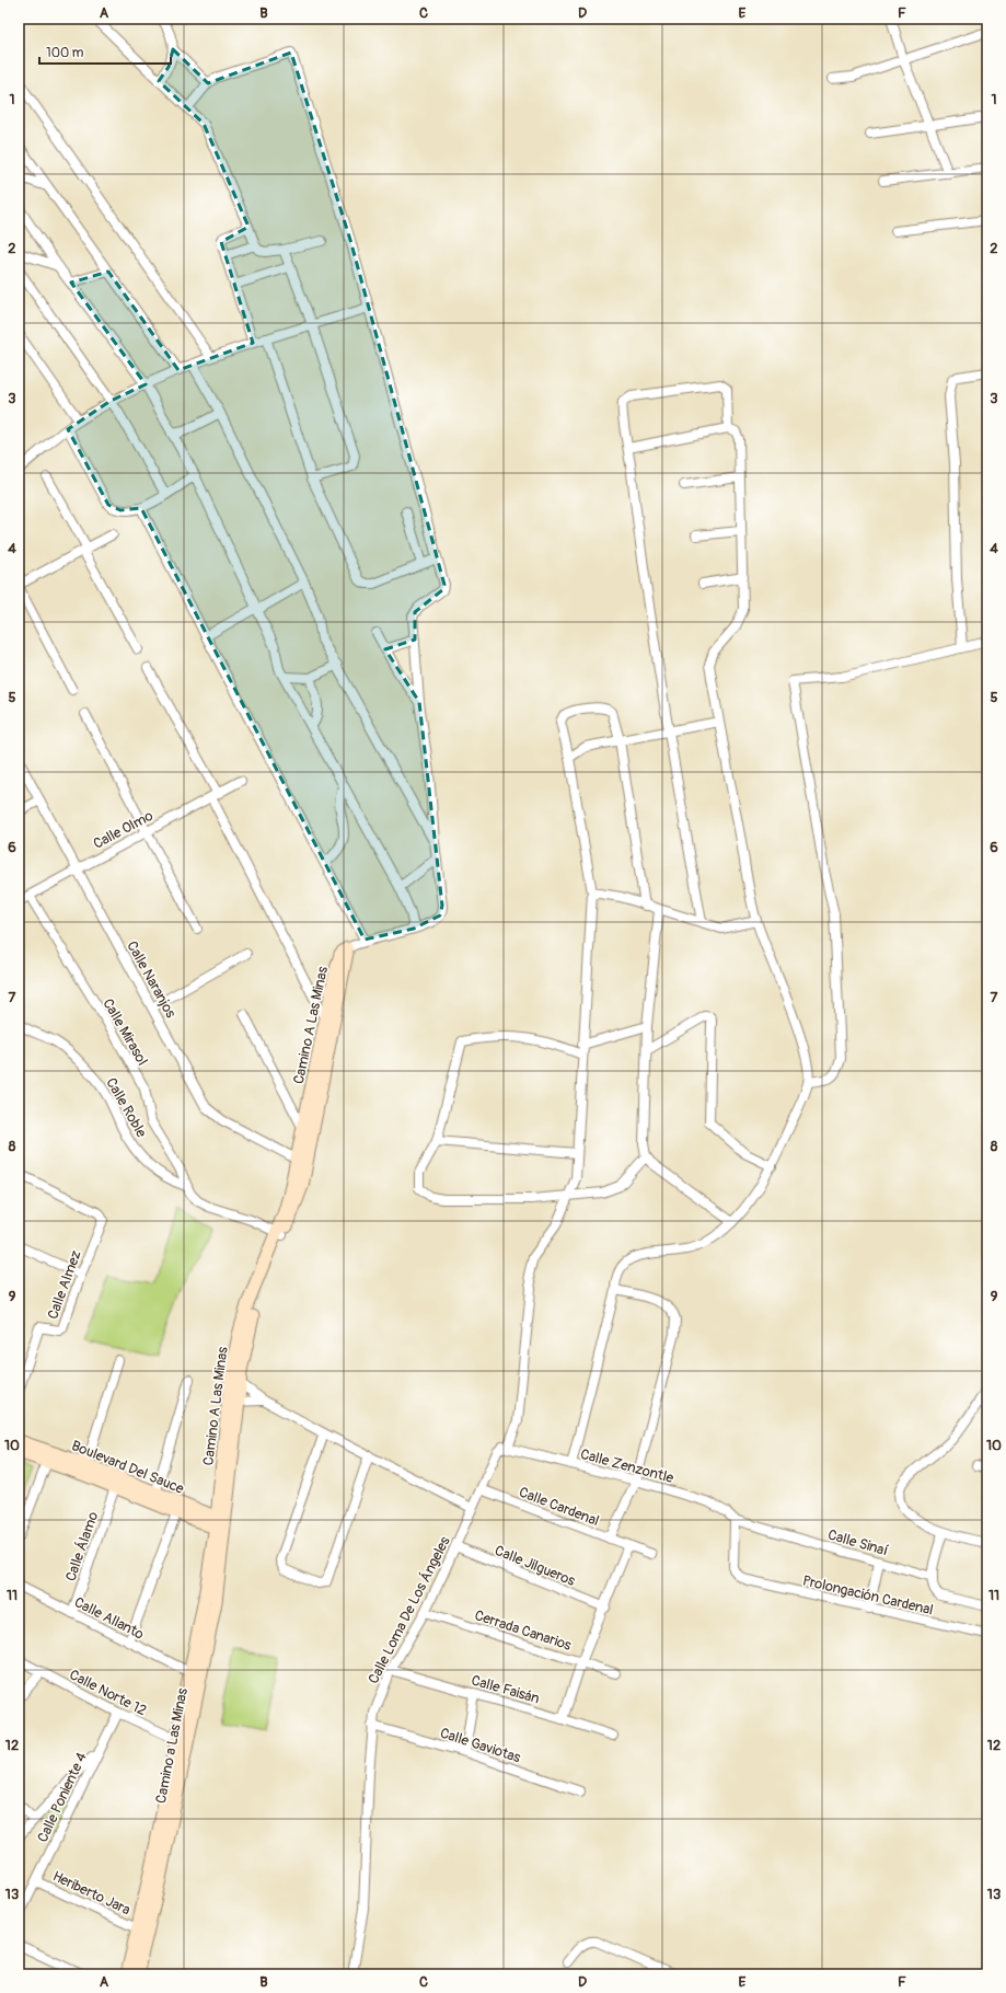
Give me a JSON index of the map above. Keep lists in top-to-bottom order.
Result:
{
  "streets": {
    "street": [
      "Calle Olmo",
      "Calle Naranjos",
      "Camino A Las Minas",
      "Calle Mirasol",
      "Calle Roble",
      "Calle Almez",
      "Calle Zenzontle",
      "Boulevard Del Sauce",
      "Calle Cardenal",
      "Calle Sinaí",
      "Calle Álamo",
      "Calle Jilgueros",
      "Prolongación Cardenal",
      "Calle Loma De Los Ángeles",
      "Calle Allanto",
      "Cerrada Canarios",
      "Calle Faisán",
      "Calle Norte 12",
      "Calle Gaviotas",
      "Camino a Las Minas",
      "Calle Poniente 4",
      "Heriberto Jara"
    ]
  },
  "crossings": [
    ["Calle Olmo", "Calle Naranjos"],
    ["Calle Olmo", "Calle Mirasol"],
    ["Calle Naranjos", "Camino A Las Minas"],
    ["Camino A Las Minas", "Calle Roble"],
    ["Camino A Las Minas", "Boulevard Del Sauce"],
    ["Camino A Las Minas", "Camino a Las Minas"],
    ["Calle Mirasol", "Calle Roble"],
    ["Calle Zenzontle", "Calle Sinaí"],
    ["Calle Zenzontle", "Prolongación Cardenal"],
    ["Calle Zenzontle", "Calle Loma De Los Ángeles"],
    ["Boulevard Del Sauce", "Calle Álamo"],
    ["Boulevard Del Sauce", "Camino a Las Minas"],
    ["Calle Cardenal", "Calle Loma De Los Ángeles"],
    ["Calle Sinaí", "Prolongación Cardenal"],
    ["Calle Álamo", "Calle Allanto"],
    ["Calle Jilgueros", "Calle Loma De Los Ángeles"],
    ["Calle Loma De Los Ángeles", "Cerrada Canarios"],
    ["Calle Loma De Los Ángeles", "Calle Faisán"],
    ["Calle Loma De Los Ángeles", "Calle Gaviotas"],
    ["Calle Allanto", "Camino a Las Minas"],
    ["Calle Norte 12", "Camino a Las Minas"],
    ["Calle Norte 12", "Calle Poniente 4"],
    ["Camino a Las Minas", "Heriberto Jara"],
    ["Calle Poniente 4", "Heriberto Jara"]
  ],
  "scale_bar": "100 m",
  "grid": {
    "columns": [
      "A",
      "B",
      "C",
      "D",
      "E",
      "F"
    ],
    "rows": [
      "1",
      "2",
      "3",
      "4",
      "5",
      "6",
      "7",
      "8",
      "9",
      "10",
      "11",
      "12",
      "13"
    ]
  }
}
